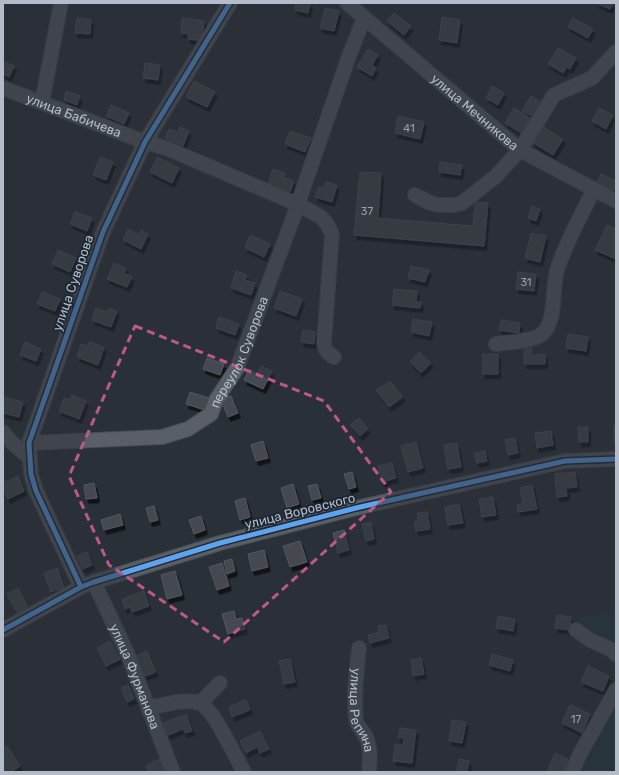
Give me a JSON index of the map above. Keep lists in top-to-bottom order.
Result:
{
  "streets": {
    "street": [
      "улица Мечникова",
      "улица Бабичева",
      "улица Суворова",
      "переулок Суворова",
      "улица Воровского",
      "улица Фурманова",
      "улица Репина"
    ]
  },
  "crossings": [
    ["улица Мечникова", "переулок Суворова"],
    ["улица Бабичева", "улица Суворова"],
    ["улица Бабичева", "переулок Суворова"],
    ["улица Суворова", "переулок Суворова"],
    ["улица Суворова", "улица Воровского"],
    ["улица Воровского", "улица Фурманова"]
  ],
  "house_numbers": [
    "41",
    "37",
    "31",
    "17"
  ]
}
